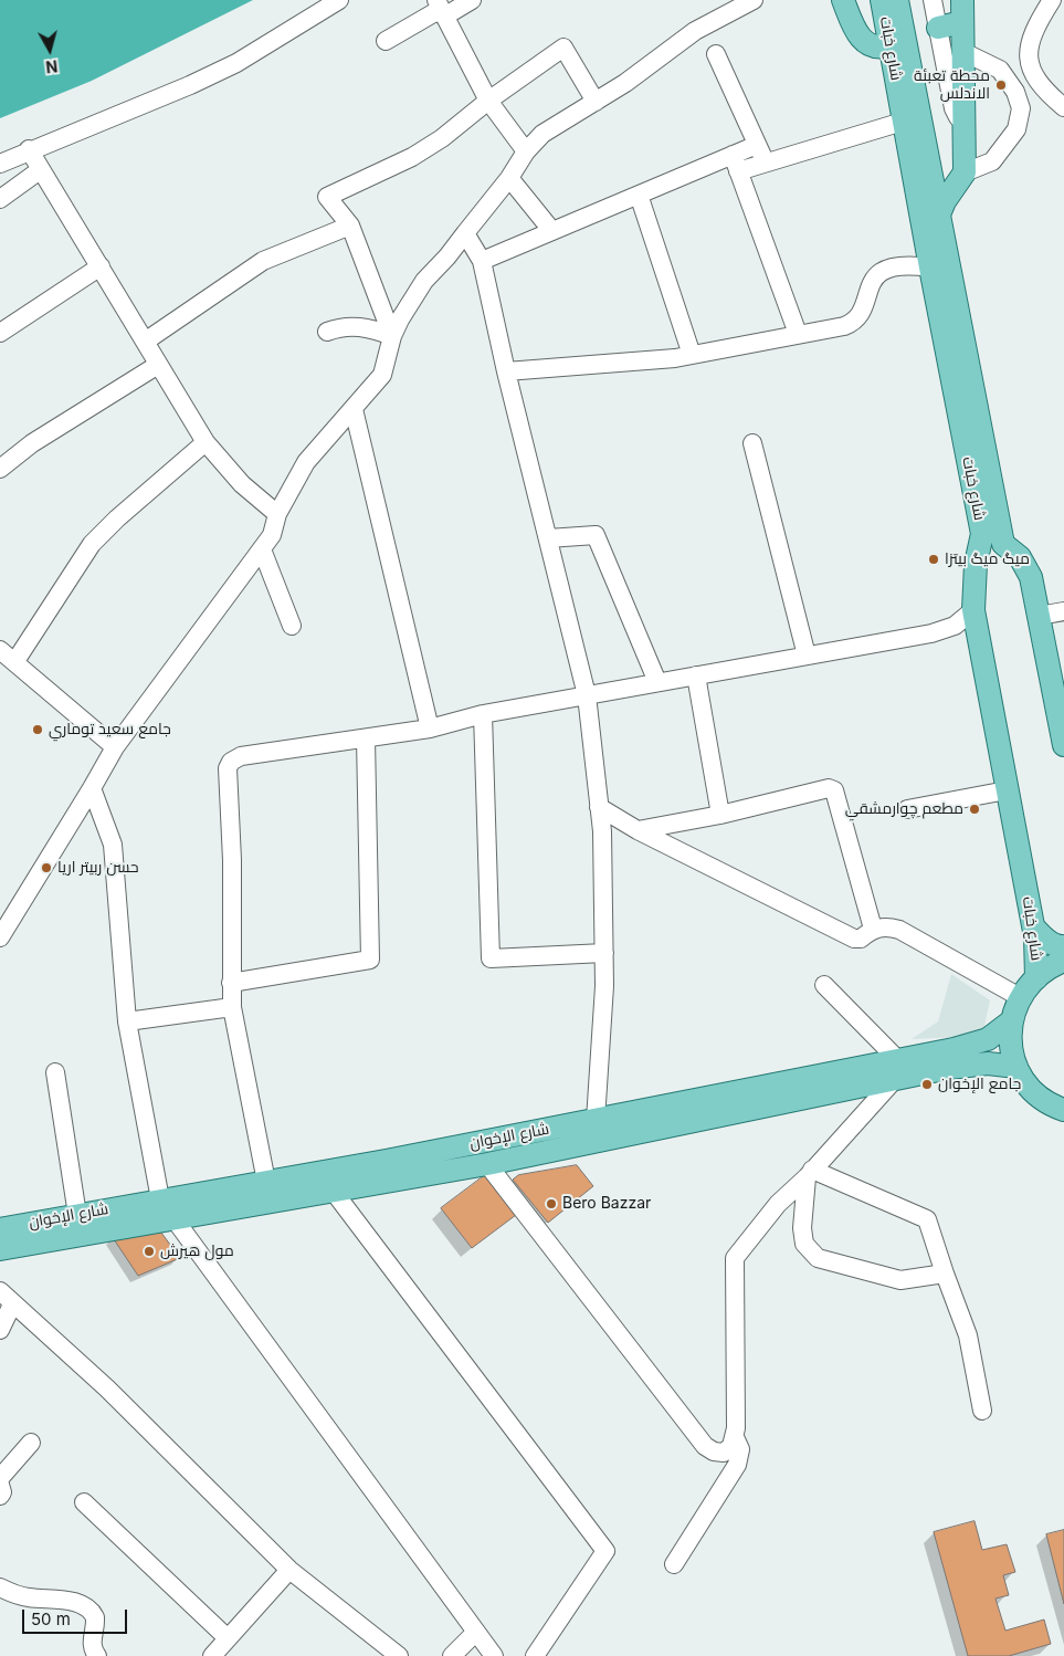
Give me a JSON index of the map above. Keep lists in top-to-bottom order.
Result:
{
  "streets": {
    "main road": ["شارع خبات", "شارع الإخوان"]
  },
  "places": [
    "محطة تعبئة الاندلس",
    "ميگ ميگ بيتزا",
    "جامع سعيد توماري",
    "مطعم چوارمشقي",
    "حسن ربيتر اريا",
    "جامع الإخوان",
    "Bero Bazzar",
    "مول هيرش"
  ],
  "scale_bar": "50 m",
  "north": "bottom"
}
